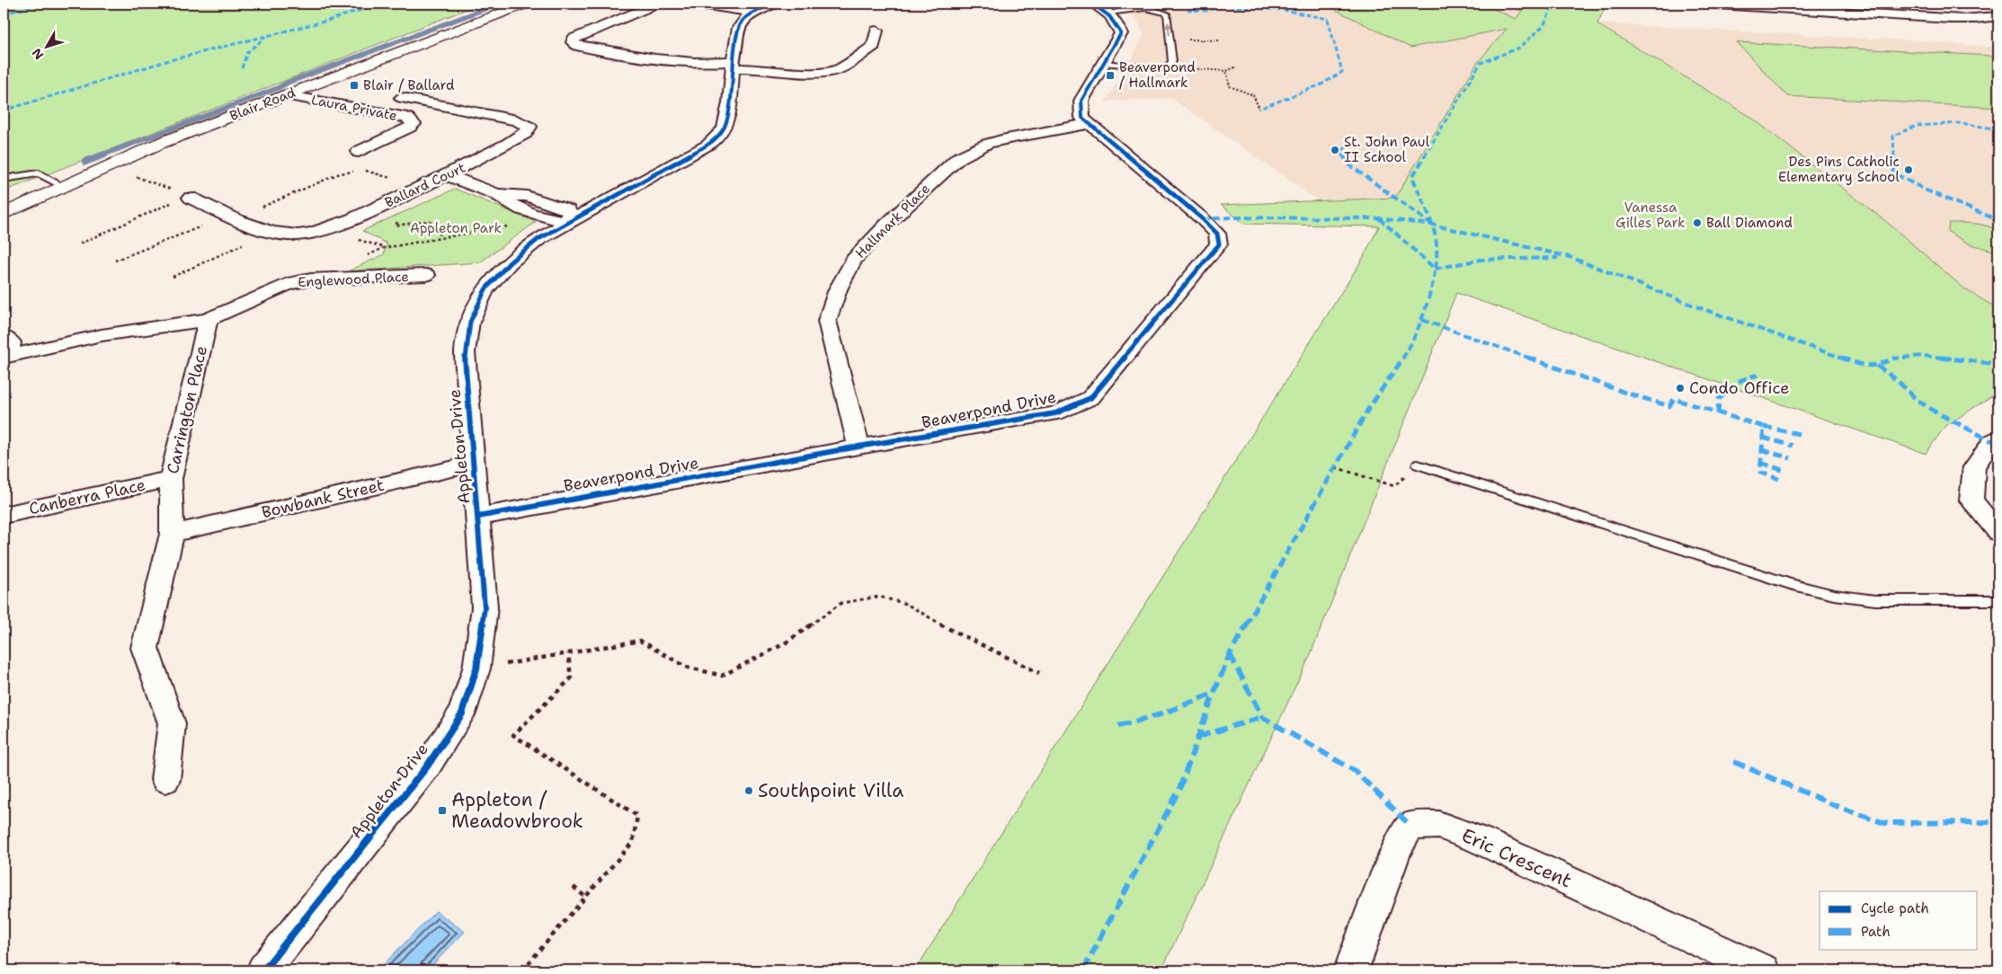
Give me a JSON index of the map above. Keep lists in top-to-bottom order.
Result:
{
  "streets": {
    "main road": ["Blair Road"],
    "street": [
      "Laura Private",
      "Ballard Court",
      "Hallmark Place",
      "Englewood Place",
      "Carrington Place",
      "Beaverpond Drive",
      "Appleton Drive",
      "Canberra Place",
      "Bowbank Street",
      "Eric Crescent"
    ]
  },
  "crossings": [
    ["Blair Road", "Laura Private"],
    ["Hallmark Place", "Beaverpond Drive"],
    ["Englewood Place", "Carrington Place"],
    ["Carrington Place", "Canberra Place"],
    ["Carrington Place", "Bowbank Street"],
    ["Beaverpond Drive", "Appleton Drive"],
    ["Appleton Drive", "Bowbank Street"]
  ],
  "parks": ["Vanessa Gilles Park", "Appleton Park"],
  "places": {
    "transit": ["Beaverpond / Hallmark", "Blair / Ballard", "Appleton / Meadowbrook"],
    "other": [
      "St. John Paul II School",
      "Des Pins Catholic Elementary School",
      "Ball Diamond",
      "Condo Office",
      "Southpoint Villa"
    ]
  },
  "legend": ["Cycle path", "Path"],
  "north": "bottom left"
}
